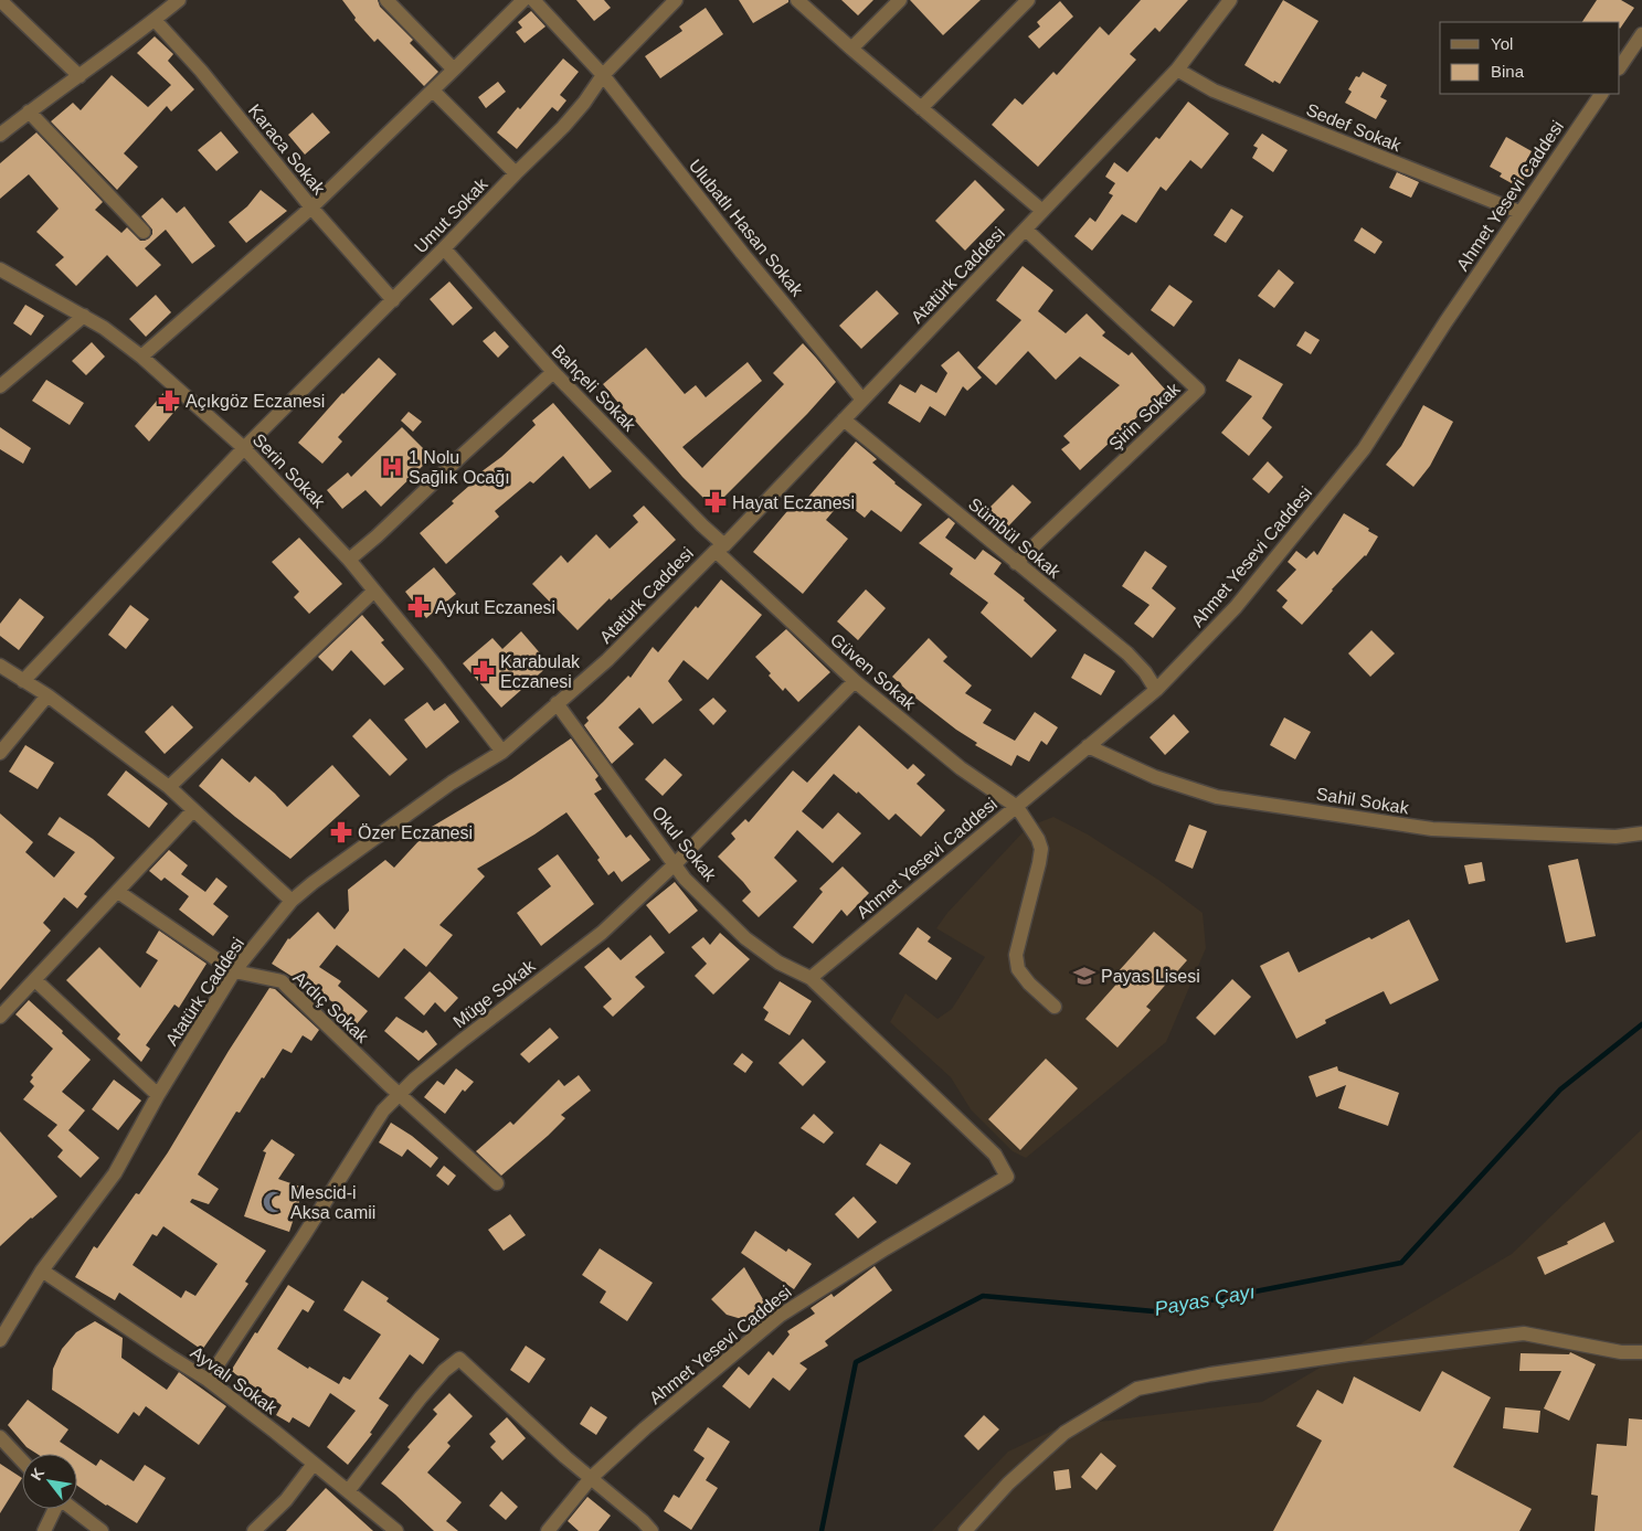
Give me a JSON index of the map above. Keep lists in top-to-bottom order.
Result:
{
  "streets": {
    "street": [
      "Sedef Sokak",
      "Karaca Sokak",
      "Ahmet Yesevi Caddesi",
      "Umut Sokak",
      "Ulubatlı Hasan Sokak",
      "Atatürk Caddesi",
      "Bahçeli Sokak",
      "Şirin Sokak",
      "Serin Sokak",
      "Sümbül Sokak",
      "Güven Sokak",
      "Sahil Sokak",
      "Okul Sokak",
      "Müge Sokak",
      "Ardıç Sokak",
      "Ayvalı Sokak"
    ]
  },
  "crossings": [
    ["Sedef Sokak", "Ahmet Yesevi Caddesi"],
    ["Sedef Sokak", "Atatürk Caddesi"],
    ["Karaca Sokak", "Umut Sokak"],
    ["Ahmet Yesevi Caddesi", "Sümbül Sokak"],
    ["Ahmet Yesevi Caddesi", "Güven Sokak"],
    ["Ahmet Yesevi Caddesi", "Sahil Sokak"],
    ["Ahmet Yesevi Caddesi", "Okul Sokak"],
    ["Umut Sokak", "Ulubatlı Hasan Sokak"],
    ["Umut Sokak", "Bahçeli Sokak"],
    ["Umut Sokak", "Serin Sokak"],
    ["Ulubatlı Hasan Sokak", "Atatürk Caddesi"],
    ["Atatürk Caddesi", "Bahçeli Sokak"],
    ["Atatürk Caddesi", "Şirin Sokak"],
    ["Atatürk Caddesi", "Serin Sokak"],
    ["Atatürk Caddesi", "Sümbül Sokak"],
    ["Atatürk Caddesi", "Güven Sokak"],
    ["Atatürk Caddesi", "Okul Sokak"],
    ["Atatürk Caddesi", "Ardıç Sokak"],
    ["Atatürk Caddesi", "Ayvalı Sokak"],
    ["Bahçeli Sokak", "Güven Sokak"],
    ["Şirin Sokak", "Sümbül Sokak"],
    ["Güven Sokak", "Müge Sokak"],
    ["Okul Sokak", "Müge Sokak"],
    ["Müge Sokak", "Ardıç Sokak"],
    ["Müge Sokak", "Ayvalı Sokak"]
  ],
  "water": ["Payas Çayı"],
  "places": {
    "pharmacy": [
      "Açıkgöz Eczanesi",
      "Hayat Eczanesi",
      "Aykut Eczanesi",
      "Karabulak Eczanesi",
      "Özer Eczanesi"
    ],
    "hospital": ["1 Nolu Sağlık Ocağı"],
    "school or university": ["Payas Lisesi"],
    "mosque": ["Mescid-i Aksa camii"]
  },
  "legend": ["Yol", "Bina"],
  "north": "top left"
}
